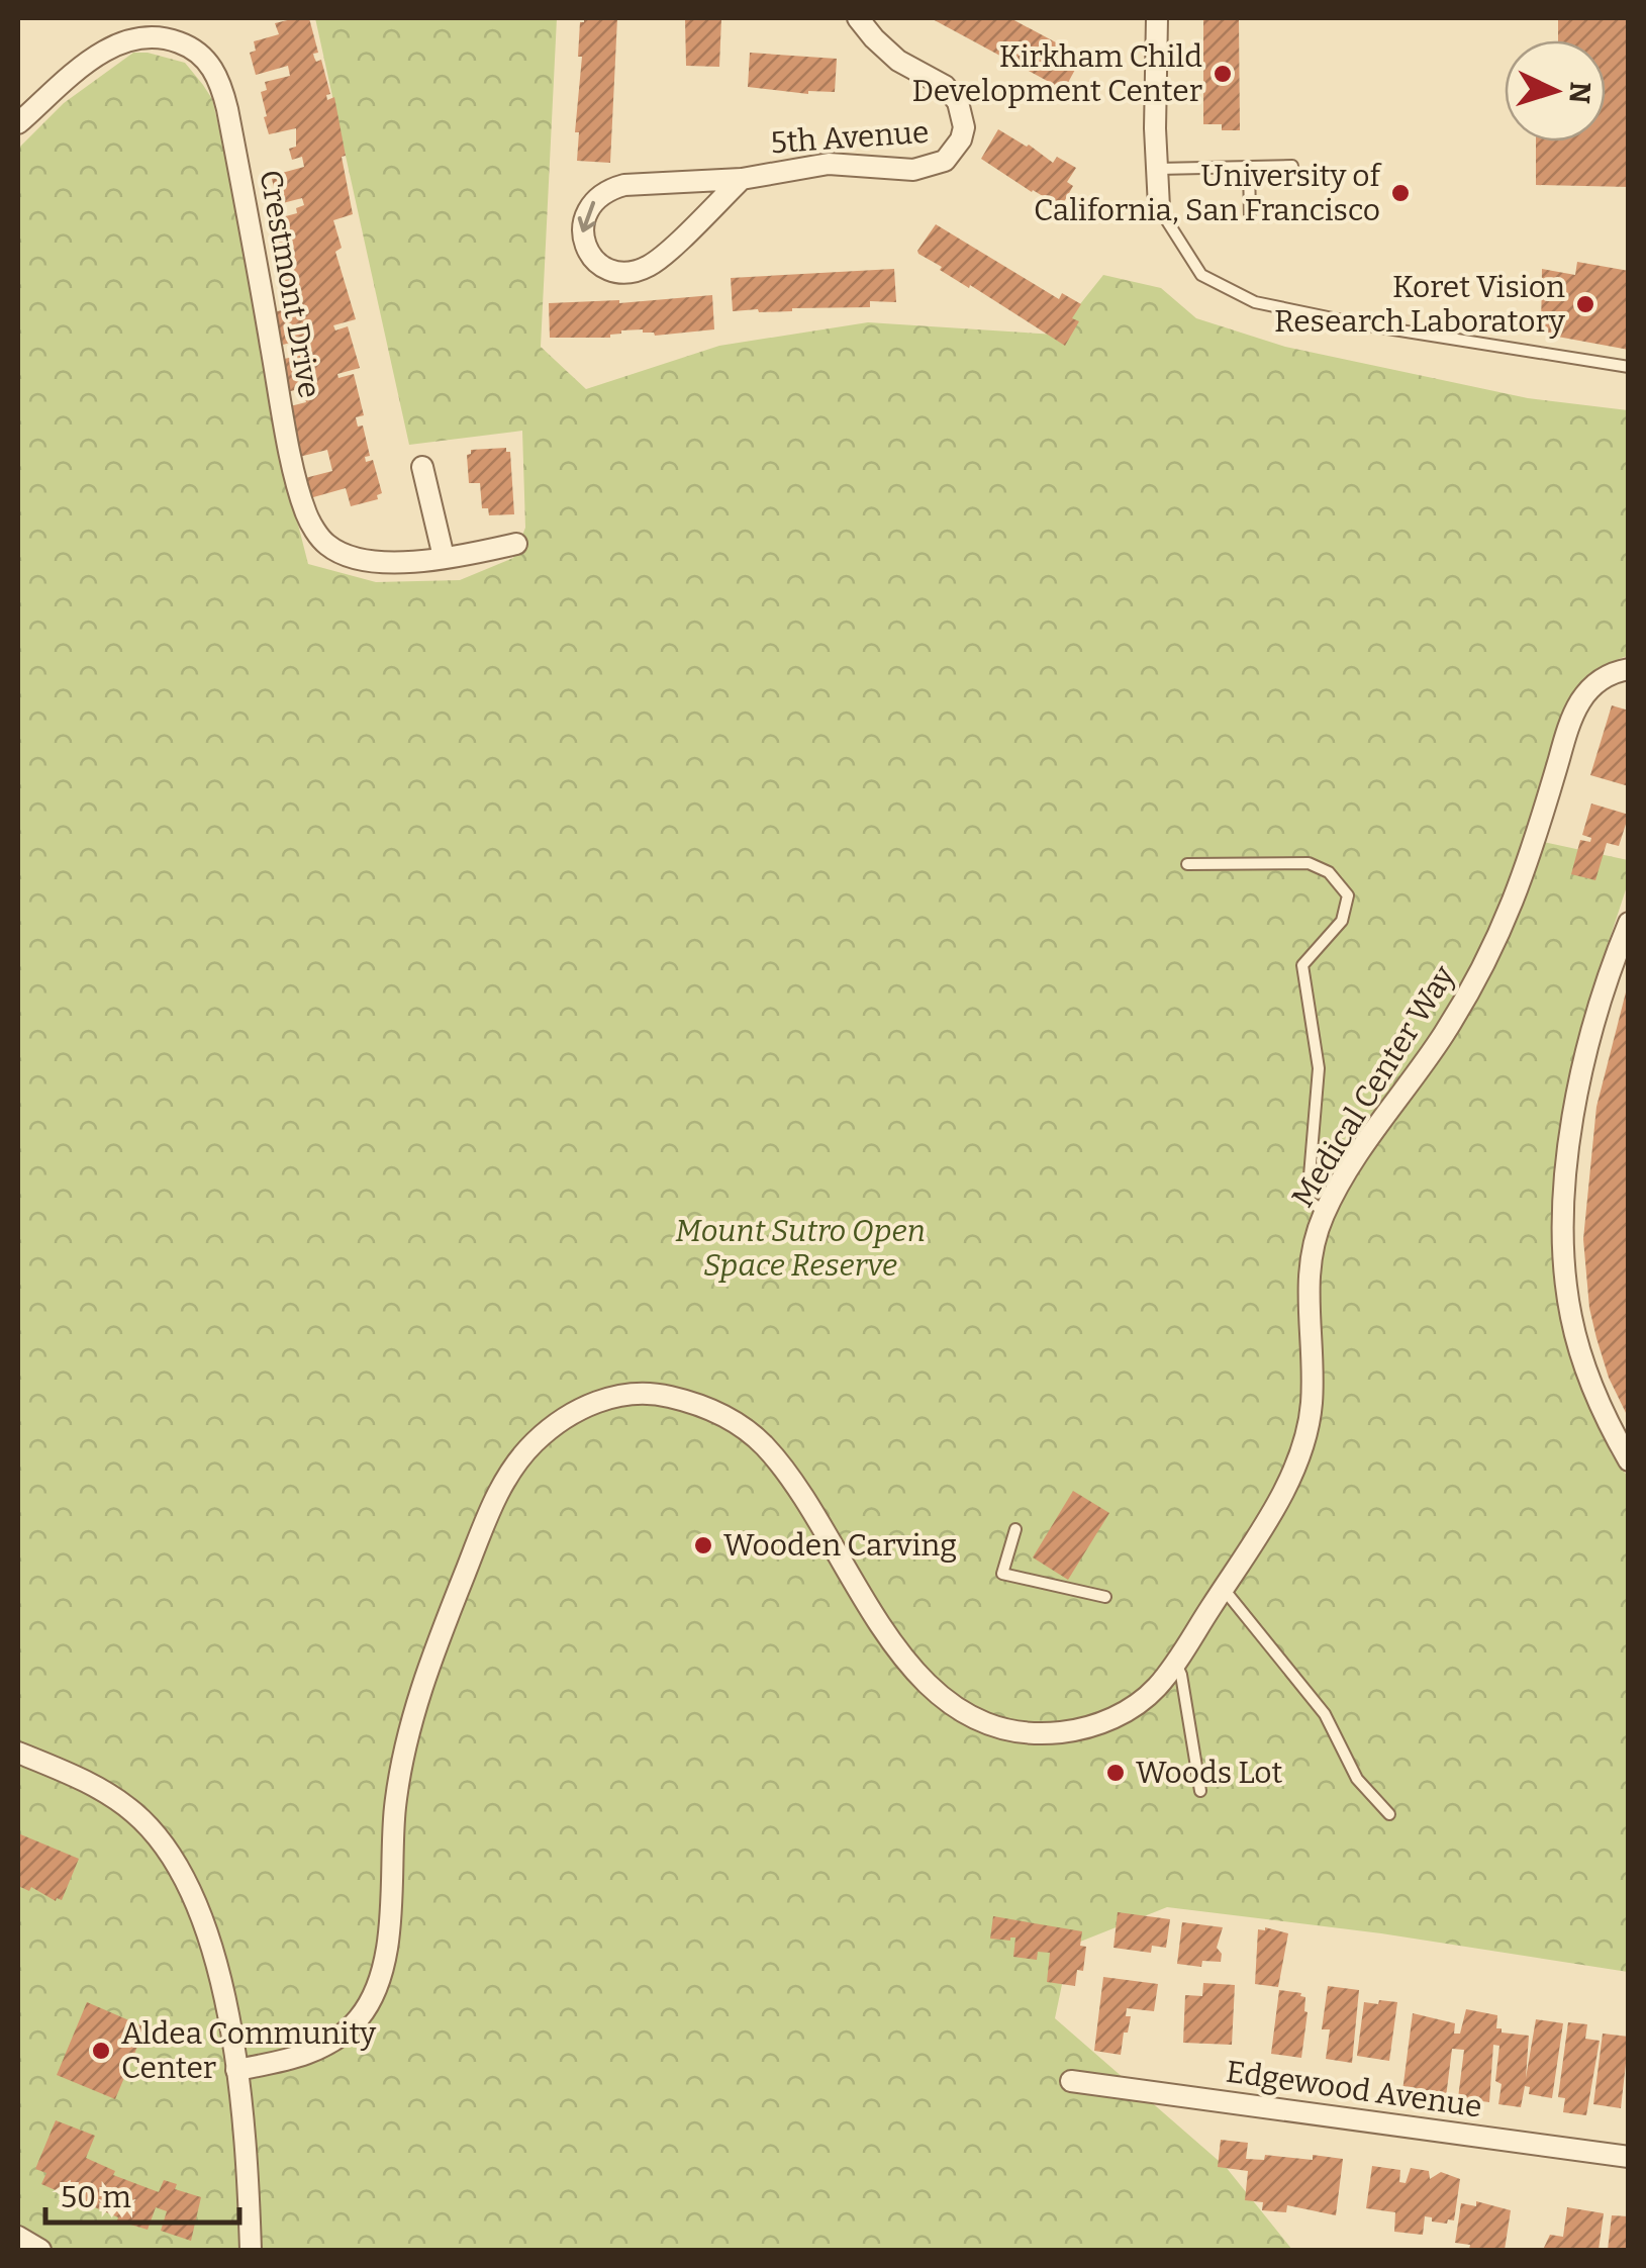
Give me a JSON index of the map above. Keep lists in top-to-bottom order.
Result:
{
  "streets": {
    "street": [
      "5th Avenue",
      "Crestmont Drive",
      "Medical Center Way",
      "Edgewood Avenue"
    ]
  },
  "parks": ["Mount Sutro Open Space Reserve"],
  "places": [
    "Kirkham Child Development Center",
    "University of California, San Francisco",
    "Koret Vision Research Laboratory",
    "Wooden Carving",
    "Woods Lot",
    "Aldea Community Center"
  ],
  "scale_bar": "50 m",
  "north": "right"
}
